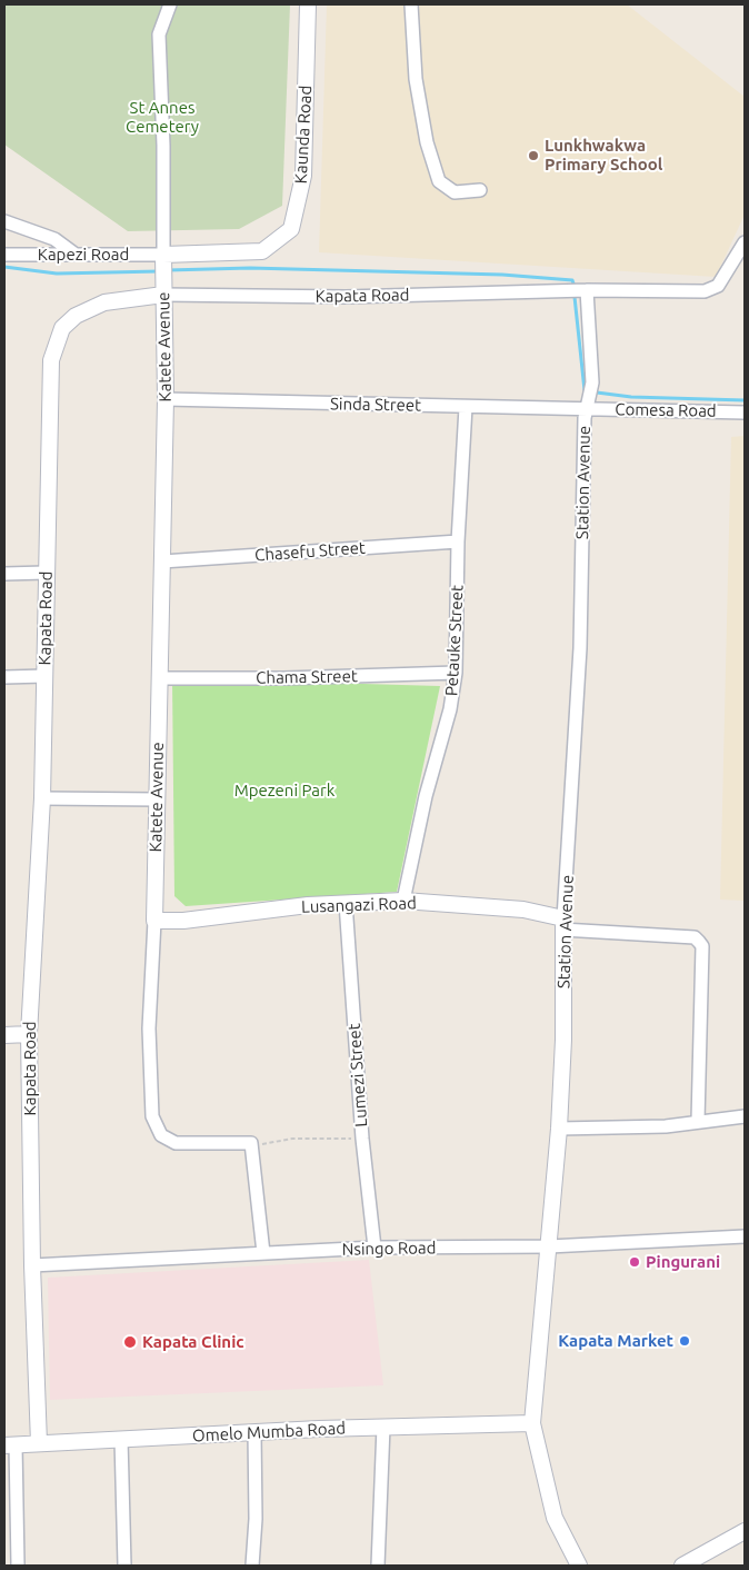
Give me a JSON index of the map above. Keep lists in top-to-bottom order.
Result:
{
  "streets": {
    "street": [
      "Kaunda Road",
      "Kapezi Road",
      "Kapata Road",
      "Katete Avenue",
      "Sinda Street",
      "Comesa Road",
      "Station Avenue",
      "Chasefu Street",
      "Petauke Street",
      "Chama Street",
      "Lusangazi Road",
      "Lumezi Street",
      "Nsingo Road",
      "Omelo Mumba Road"
    ]
  },
  "crossings": [
    ["Kaunda Road", "Kapezi Road"],
    ["Kaunda Road", "Katete Avenue"],
    ["Kapezi Road", "Katete Avenue"],
    ["Kapata Road", "Katete Avenue"],
    ["Kapata Road", "Station Avenue"],
    ["Kapata Road", "Nsingo Road"],
    ["Kapata Road", "Omelo Mumba Road"],
    ["Katete Avenue", "Sinda Street"],
    ["Katete Avenue", "Chasefu Street"],
    ["Katete Avenue", "Chama Street"],
    ["Katete Avenue", "Lusangazi Road"],
    ["Sinda Street", "Comesa Road"],
    ["Sinda Street", "Station Avenue"],
    ["Sinda Street", "Petauke Street"],
    ["Comesa Road", "Station Avenue"],
    ["Station Avenue", "Lusangazi Road"],
    ["Station Avenue", "Nsingo Road"],
    ["Station Avenue", "Omelo Mumba Road"],
    ["Chasefu Street", "Petauke Street"],
    ["Petauke Street", "Chama Street"],
    ["Petauke Street", "Lusangazi Road"],
    ["Lusangazi Road", "Lumezi Street"],
    ["Lumezi Street", "Nsingo Road"]
  ],
  "parks": ["St Annes Cemetery", "Mpezeni Park"],
  "places": [
    "Lunkhwakwa Primary School",
    "Pingurani",
    "Kapata Market",
    "Kapata Clinic"
  ]
}
